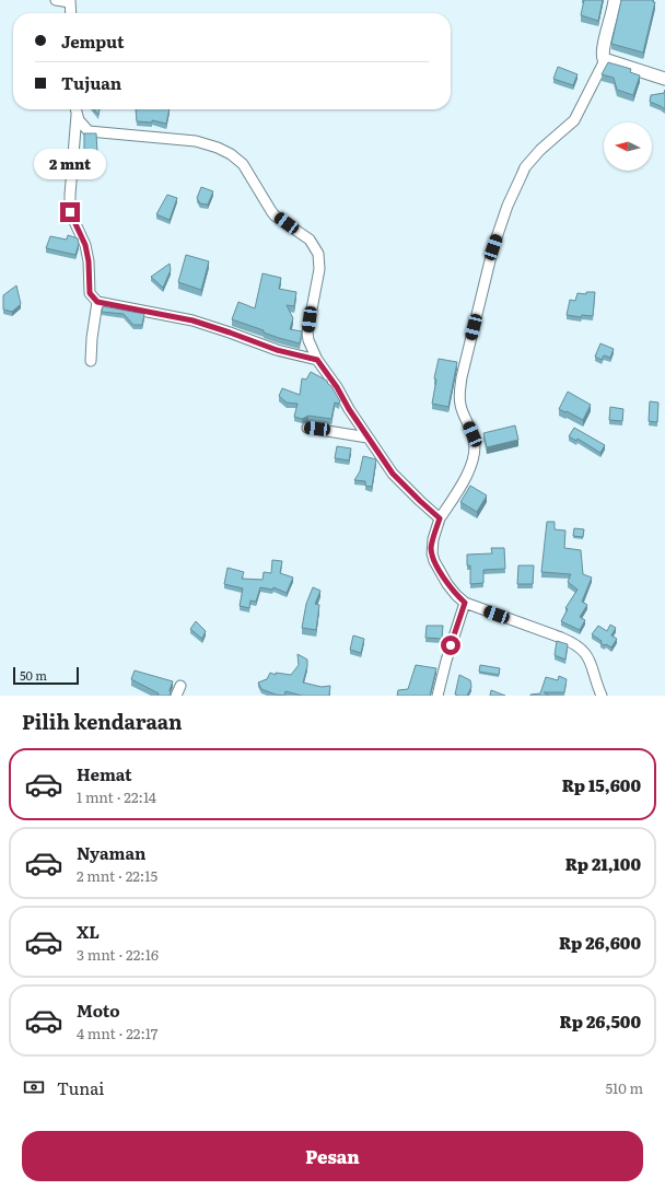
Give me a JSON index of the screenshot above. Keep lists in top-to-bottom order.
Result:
{
  "scale_bar": "50 m",
  "north": "left",
  "page": {
    "banner": ["Jemput", "Tujuan"],
    "bubble": "2 mnt",
    "scale": "50 m",
    "heading": "Pilih kendaraan",
    "list": [
      {
        "name": "Hemat",
        "note": "1 mnt · 22:14",
        "value": "Rp 15,600"
      },
      {
        "name": "Nyaman",
        "note": "2 mnt · 22:15",
        "value": "Rp 21,100"
      },
      {
        "name": "XL",
        "note": "3 mnt · 22:16",
        "value": "Rp 26,600"
      },
      {
        "name": "Moto",
        "note": "4 mnt · 22:17",
        "value": "Rp 26,500"
      }
    ],
    "pay": ["Tunai", "510 m"],
    "buttons": "Pesan"
  }
}
